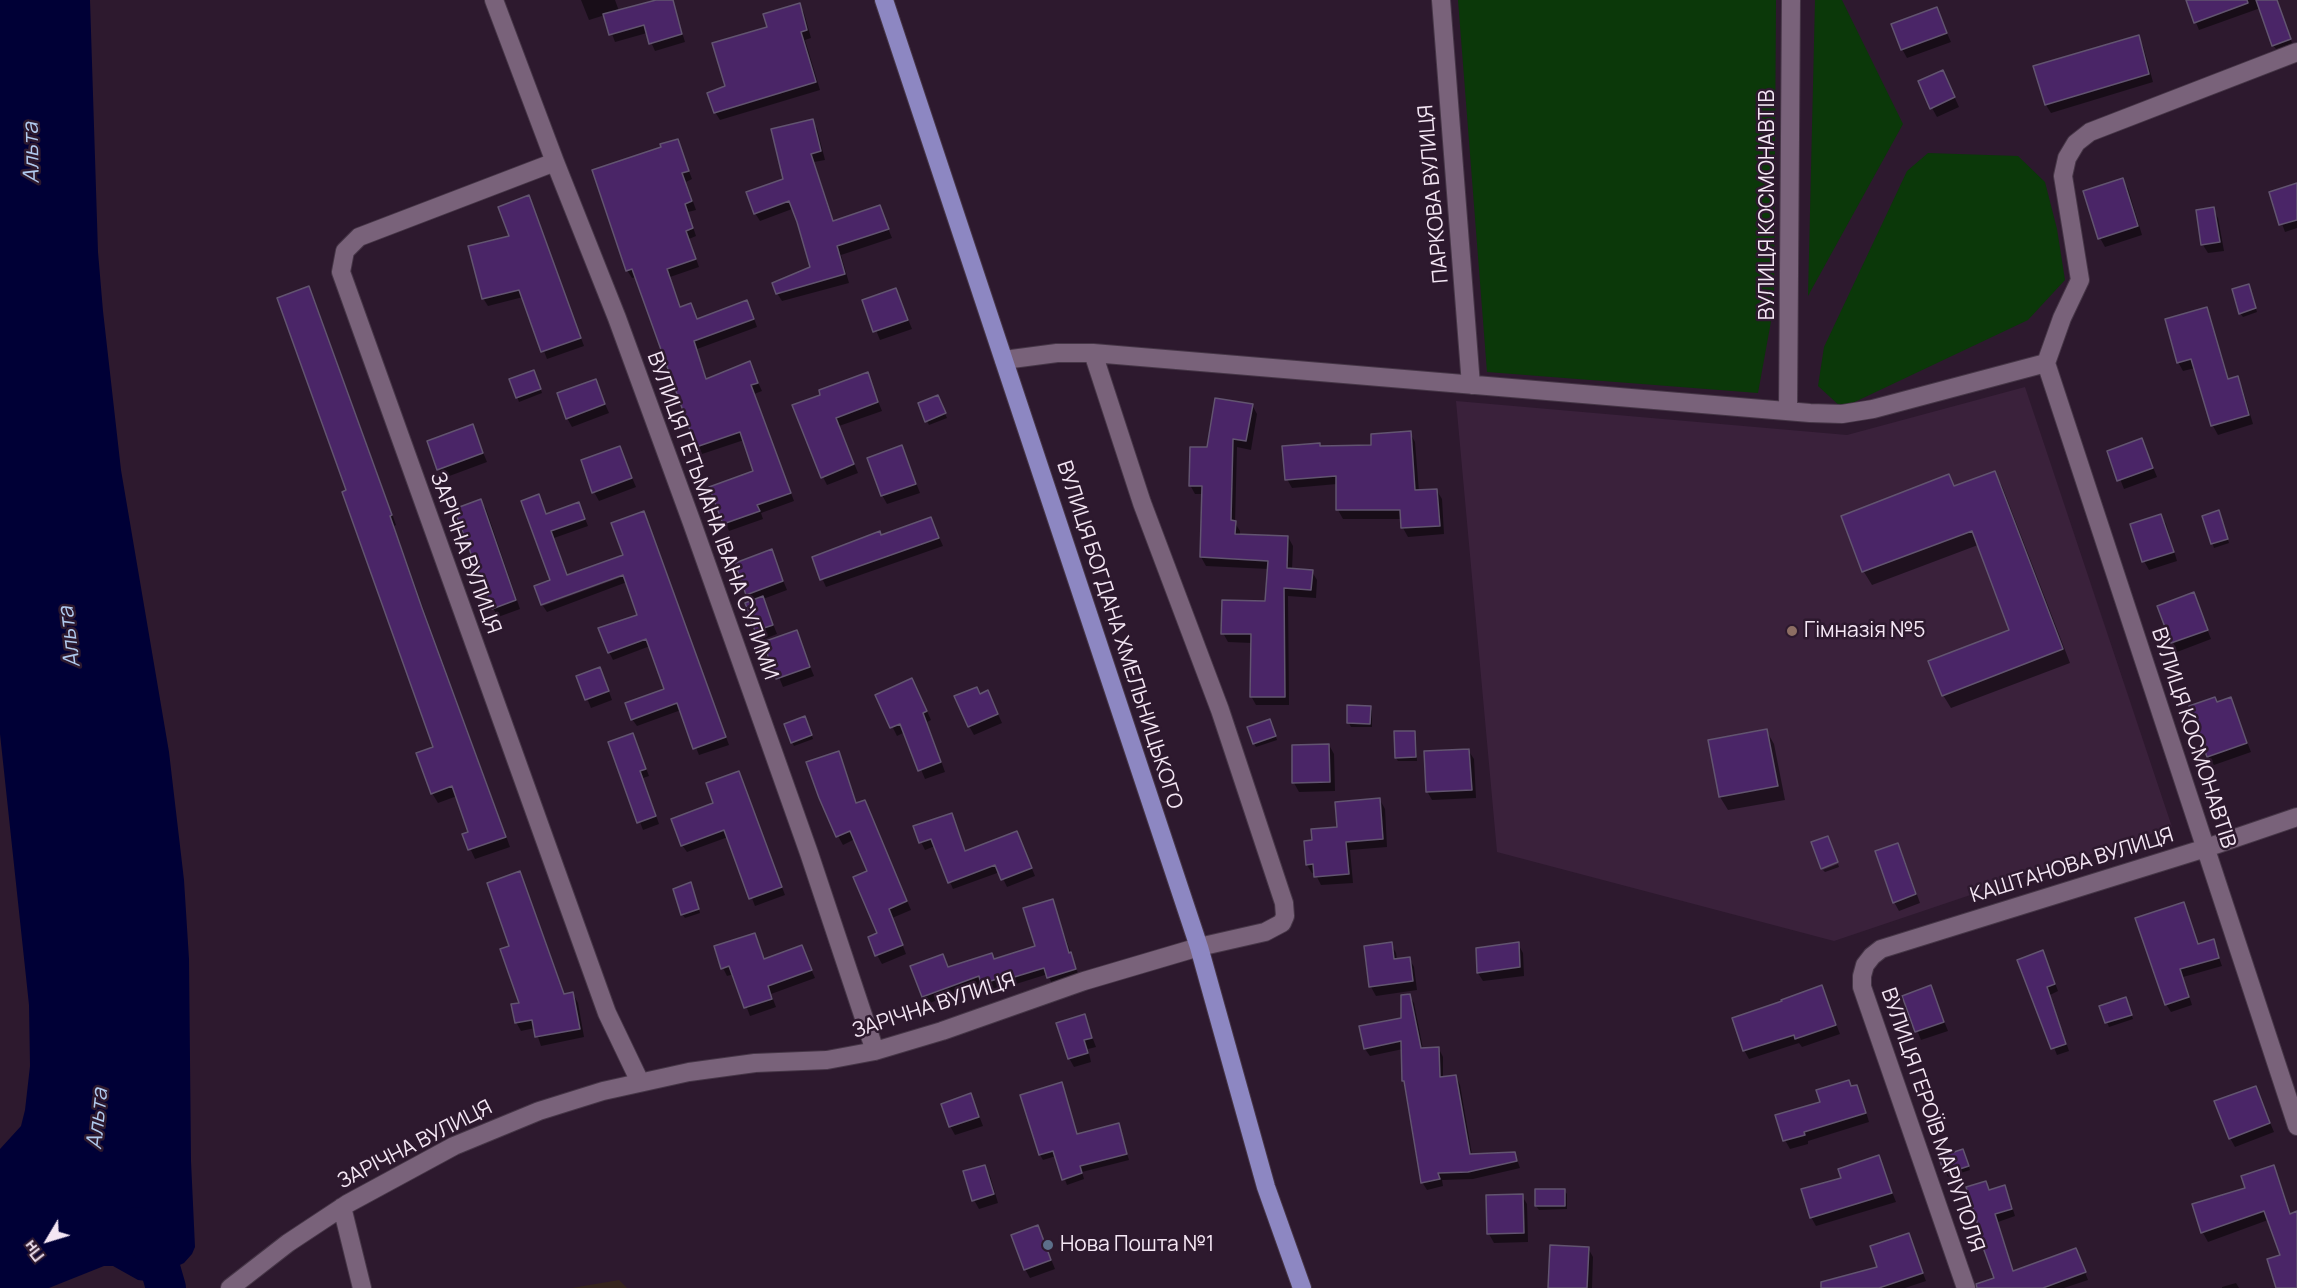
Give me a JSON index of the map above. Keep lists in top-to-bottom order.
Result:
{
  "streets": {
    "main road": ["ВУЛИЦЯ БОГДАНА ХМЕЛЬНИЦЬКОГО"],
    "street": [
      "ПАРКОВА ВУЛИЦЯ",
      "ВУЛИЦЯ КОСМОНАВТІВ",
      "ВУЛИЦЯ ГЕТЬМАНА ІВАНА СУЛИМИ",
      "ЗАРІЧНА ВУЛИЦЯ",
      "КАШТАНОВА ВУЛИЦЯ",
      "ВУЛИЦЯ ГЕРОЇВ МАРІУПОЛЯ"
    ]
  },
  "crossings": [
    ["ВУЛИЦЯ КОСМОНАВТІВ", "КАШТАНОВА ВУЛИЦЯ"],
    ["ВУЛИЦЯ ГЕТЬМАНА ІВАНА СУЛИМИ", "ЗАРІЧНА ВУЛИЦЯ"],
    ["ЗАРІЧНА ВУЛИЦЯ", "ВУЛИЦЯ БОГДАНА ХМЕЛЬНИЦЬКОГО"],
    ["КАШТАНОВА ВУЛИЦЯ", "ВУЛИЦЯ ГЕРОЇВ МАРІУПОЛЯ"]
  ],
  "water": ["Альта"],
  "places": ["Гімназія №5", "Нова Пошта №1"],
  "north": "bottom left"
}
